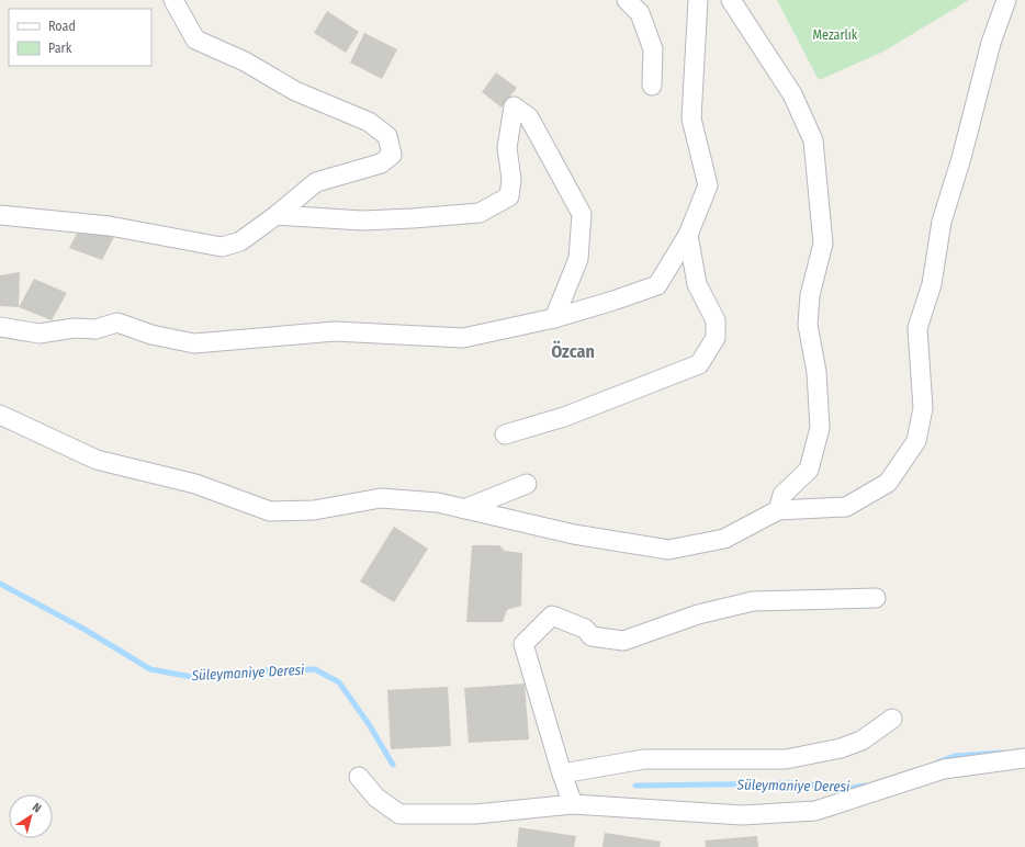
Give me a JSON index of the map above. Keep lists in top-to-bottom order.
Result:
{
  "districts": ["Özcan"],
  "water": ["Süleymaniye Deresi"],
  "parks": ["Mezarlık"],
  "legend": ["Road", "Park"],
  "north": "top right"
}
